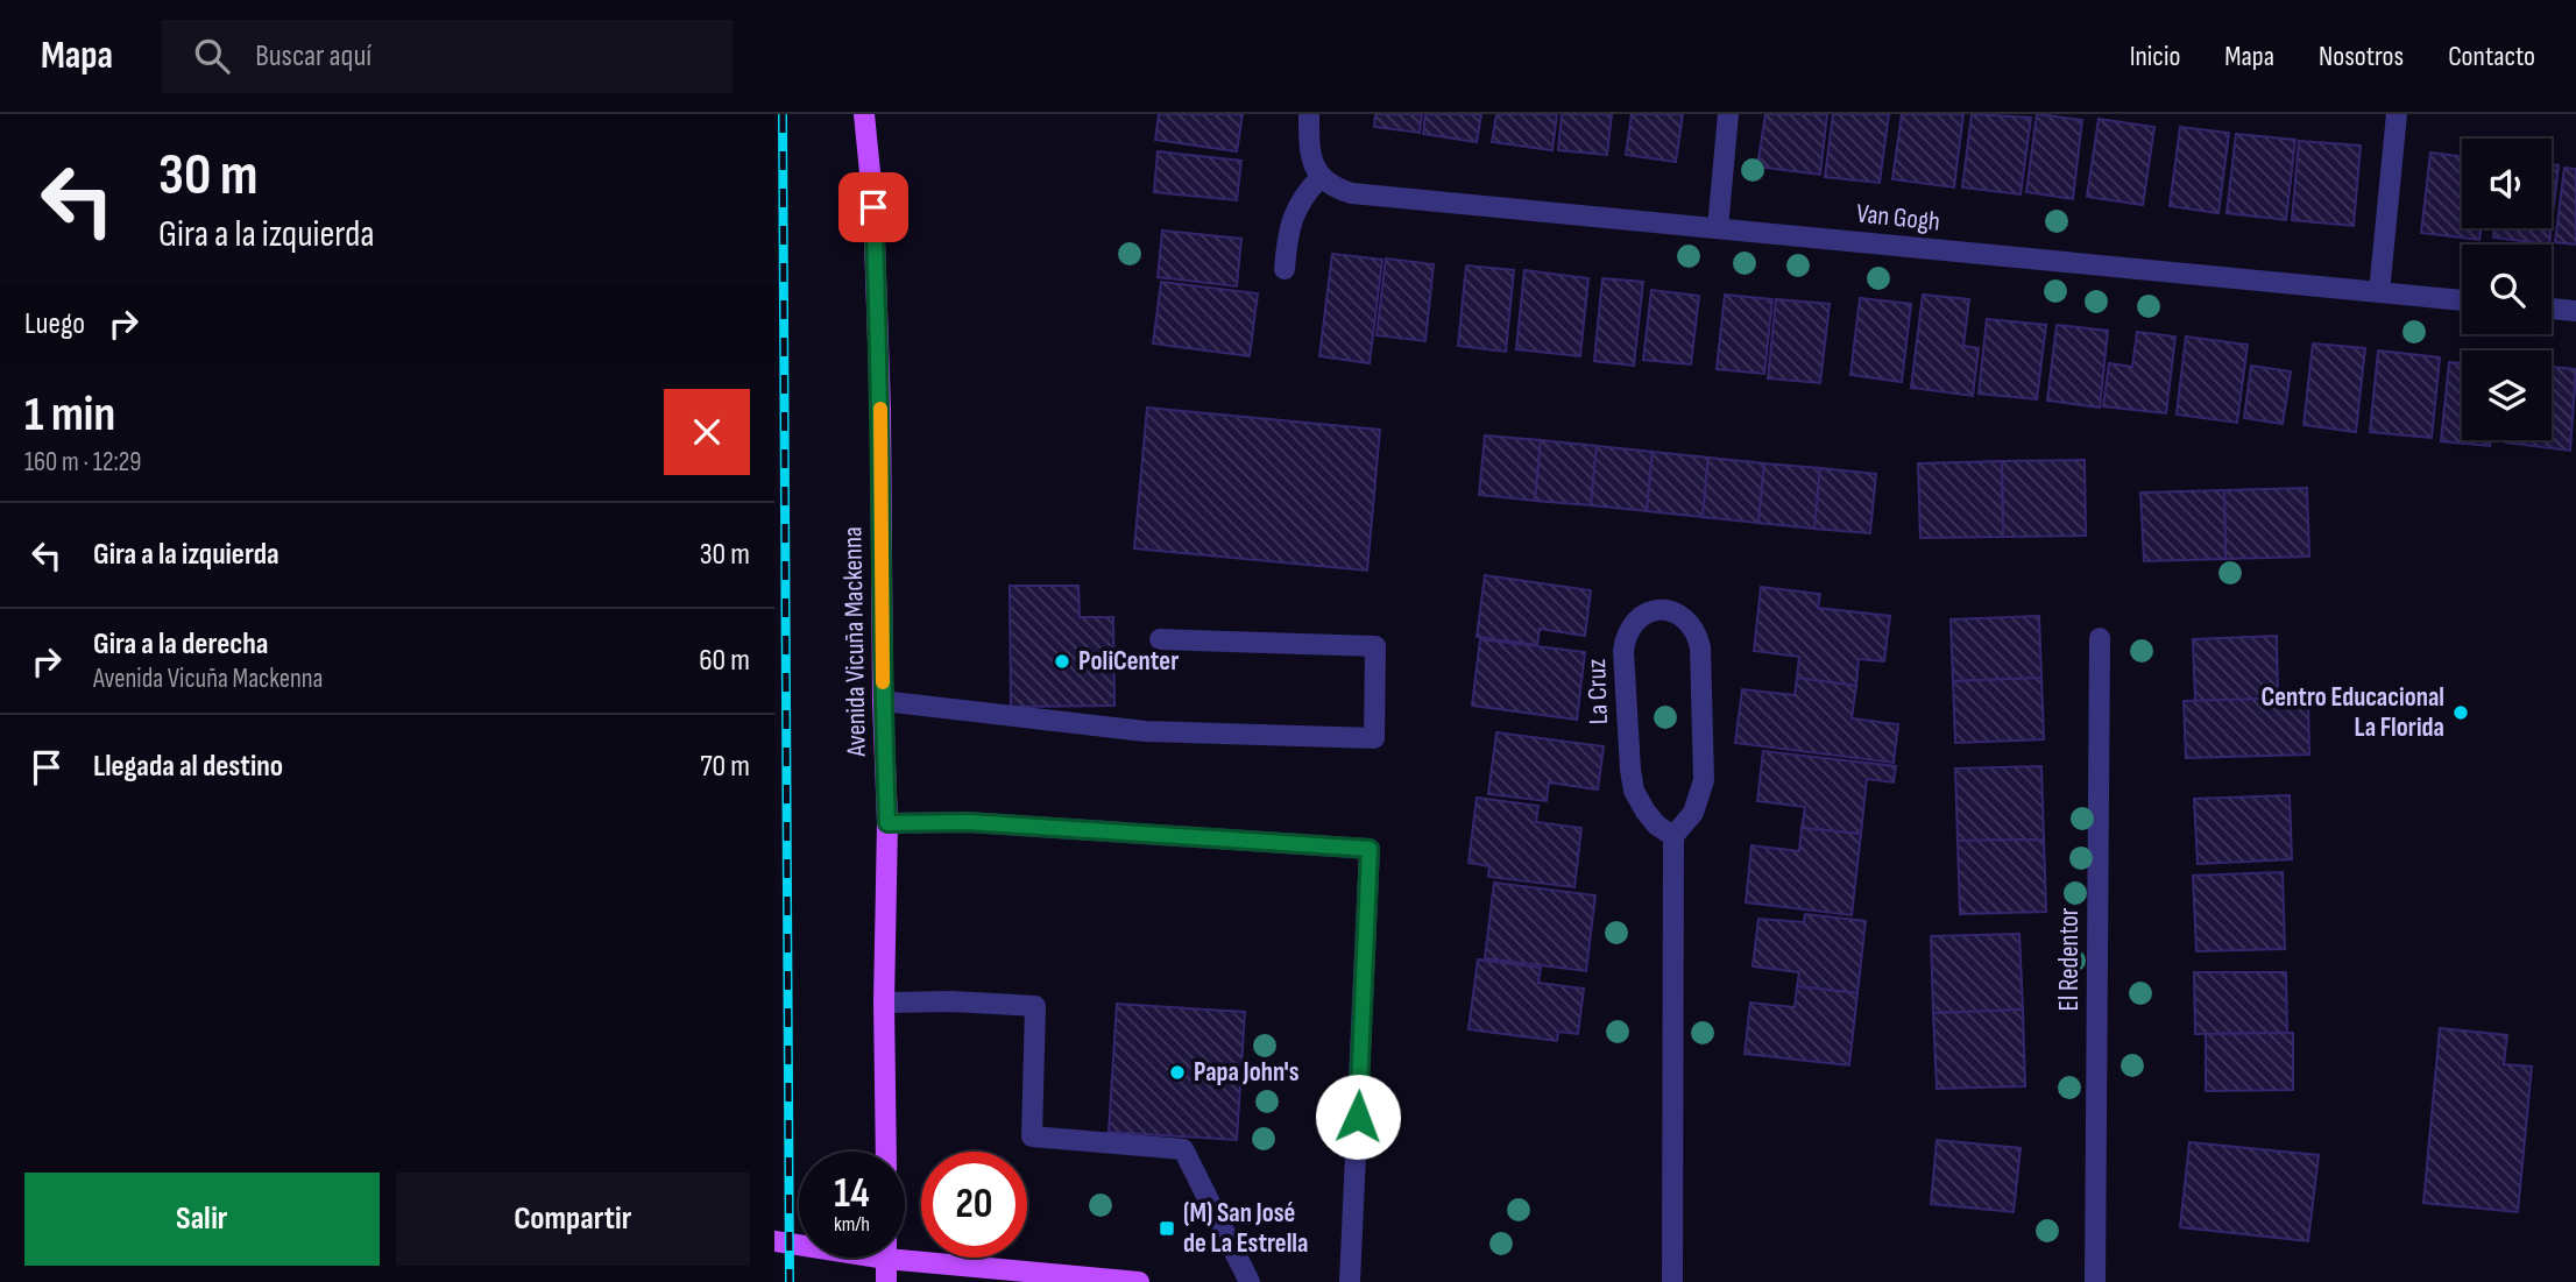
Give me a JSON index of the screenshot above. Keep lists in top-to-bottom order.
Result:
{
  "streets": {
    "main road": ["Avenida Vicuña Mackenna"],
    "street": ["Van Gogh", "La Cruz", "El Redentor"]
  },
  "places": {
    "other": ["PoliCenter", "Centro Educacional La Florida", "Papa John's"],
    "transit": ["(M) San José de La Estrella"]
  },
  "page": {
    "header": "Mapa",
    "search": "Buscar aquí",
    "nav": [
      "Inicio",
      "Mapa",
      "Nosotros",
      "Contacto"
    ],
    "turn": ["30 m", "Gira a la izquierda"],
    "then": "Luego",
    "heading": ["1 min", "160 m · 12:29"],
    "list": [
      {
        "name": "Gira a la izquierda",
        "value": "30 m"
      },
      {
        "name": "Gira a la derecha",
        "note": "Avenida Vicuña Mackenna",
        "value": "60 m"
      },
      {
        "name": "Llegada al destino",
        "value": "70 m"
      }
    ],
    "speed": "14 km/h",
    "limit": "20",
    "buttons": ["Salir", "Compartir"]
  }
}
